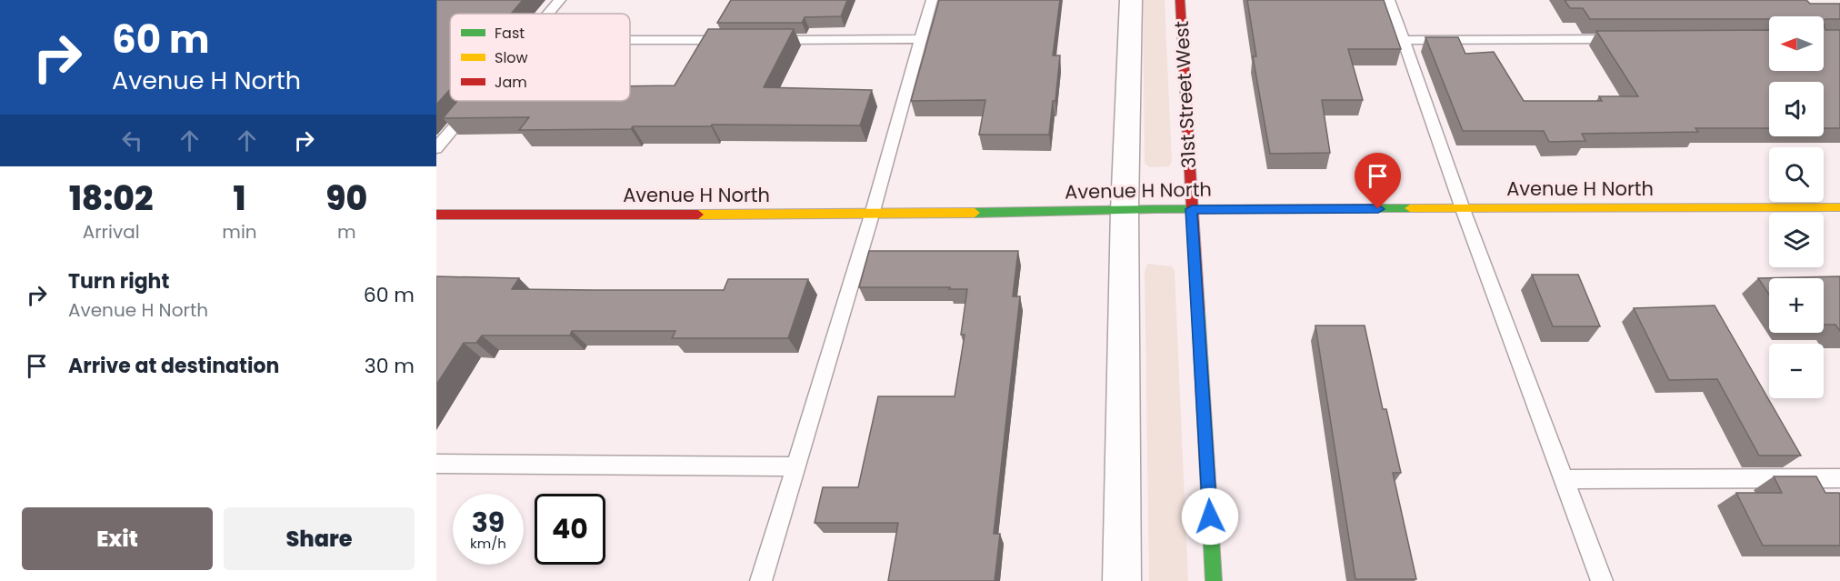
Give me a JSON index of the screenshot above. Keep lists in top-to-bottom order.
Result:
{
  "streets": {
    "street": ["31st Street West", "Avenue H North"]
  },
  "crossings": [
    ["31st Street West", "Avenue H North"]
  ],
  "legend": ["Fast", "Slow", "Jam"],
  "north": "left",
  "page": {
    "turn": ["60 m", "Avenue H North"],
    "map_buttons": ["+", "−"],
    "eta": [
      "18:02",
      "Arrival",
      "1",
      "min",
      "90",
      "m"
    ],
    "list": [
      {
        "name": "Turn right",
        "note": "Avenue H North",
        "value": "60 m"
      },
      {
        "name": "Arrive at destination",
        "value": "30 m"
      }
    ],
    "speed": "39 km/h",
    "limit": "40",
    "buttons": ["Exit", "Share"]
  }
}
